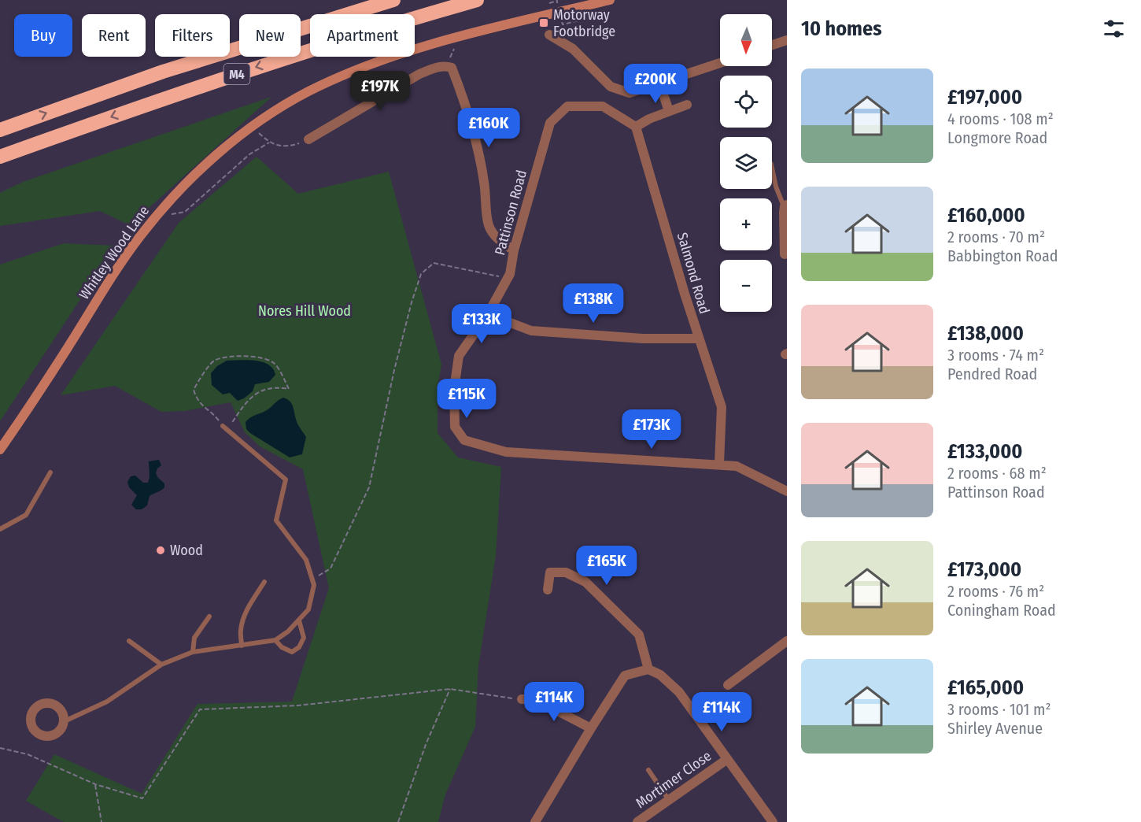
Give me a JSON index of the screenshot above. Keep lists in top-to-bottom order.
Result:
{
  "streets": {
    "highway": ["M4"],
    "main road": ["Whitley Wood Lane"],
    "street": ["Pattinson Road", "Salmond Road", "Mortimer Close"]
  },
  "crossings": [
    ["Pattinson Road", "Salmond Road"]
  ],
  "parks": ["Nores Hill Wood"],
  "places": {
    "transit": ["Motorway Footbridge"],
    "other": ["Wood"]
  },
  "north": "bottom",
  "page": {
    "heading": "10 homes",
    "map_buttons": ["+", "−"],
    "chip": [
      "Buy",
      "Rent",
      "Filters",
      "New",
      "Apartment"
    ],
    "list": [
      {
        "name": "£197,000",
        "note": "4 rooms · 108 m² · Longmore Road"
      },
      {
        "name": "£160,000",
        "note": "2 rooms · 70 m² · Babbington Road"
      },
      {
        "name": "£138,000",
        "note": "3 rooms · 74 m² · Pendred Road"
      },
      {
        "name": "£133,000",
        "note": "2 rooms · 68 m² · Pattinson Road"
      },
      {
        "name": "£173,000",
        "note": "2 rooms · 76 m² · Coningham Road"
      },
      {
        "name": "£165,000",
        "note": "3 rooms · 101 m² · Shirley Avenue"
      }
    ],
    "price": [
      "£200K",
      "£197K",
      "£160K",
      "£138K",
      "£133K",
      "£115K",
      "£173K",
      "£165K",
      "£114K",
      "£114K"
    ]
  }
}
